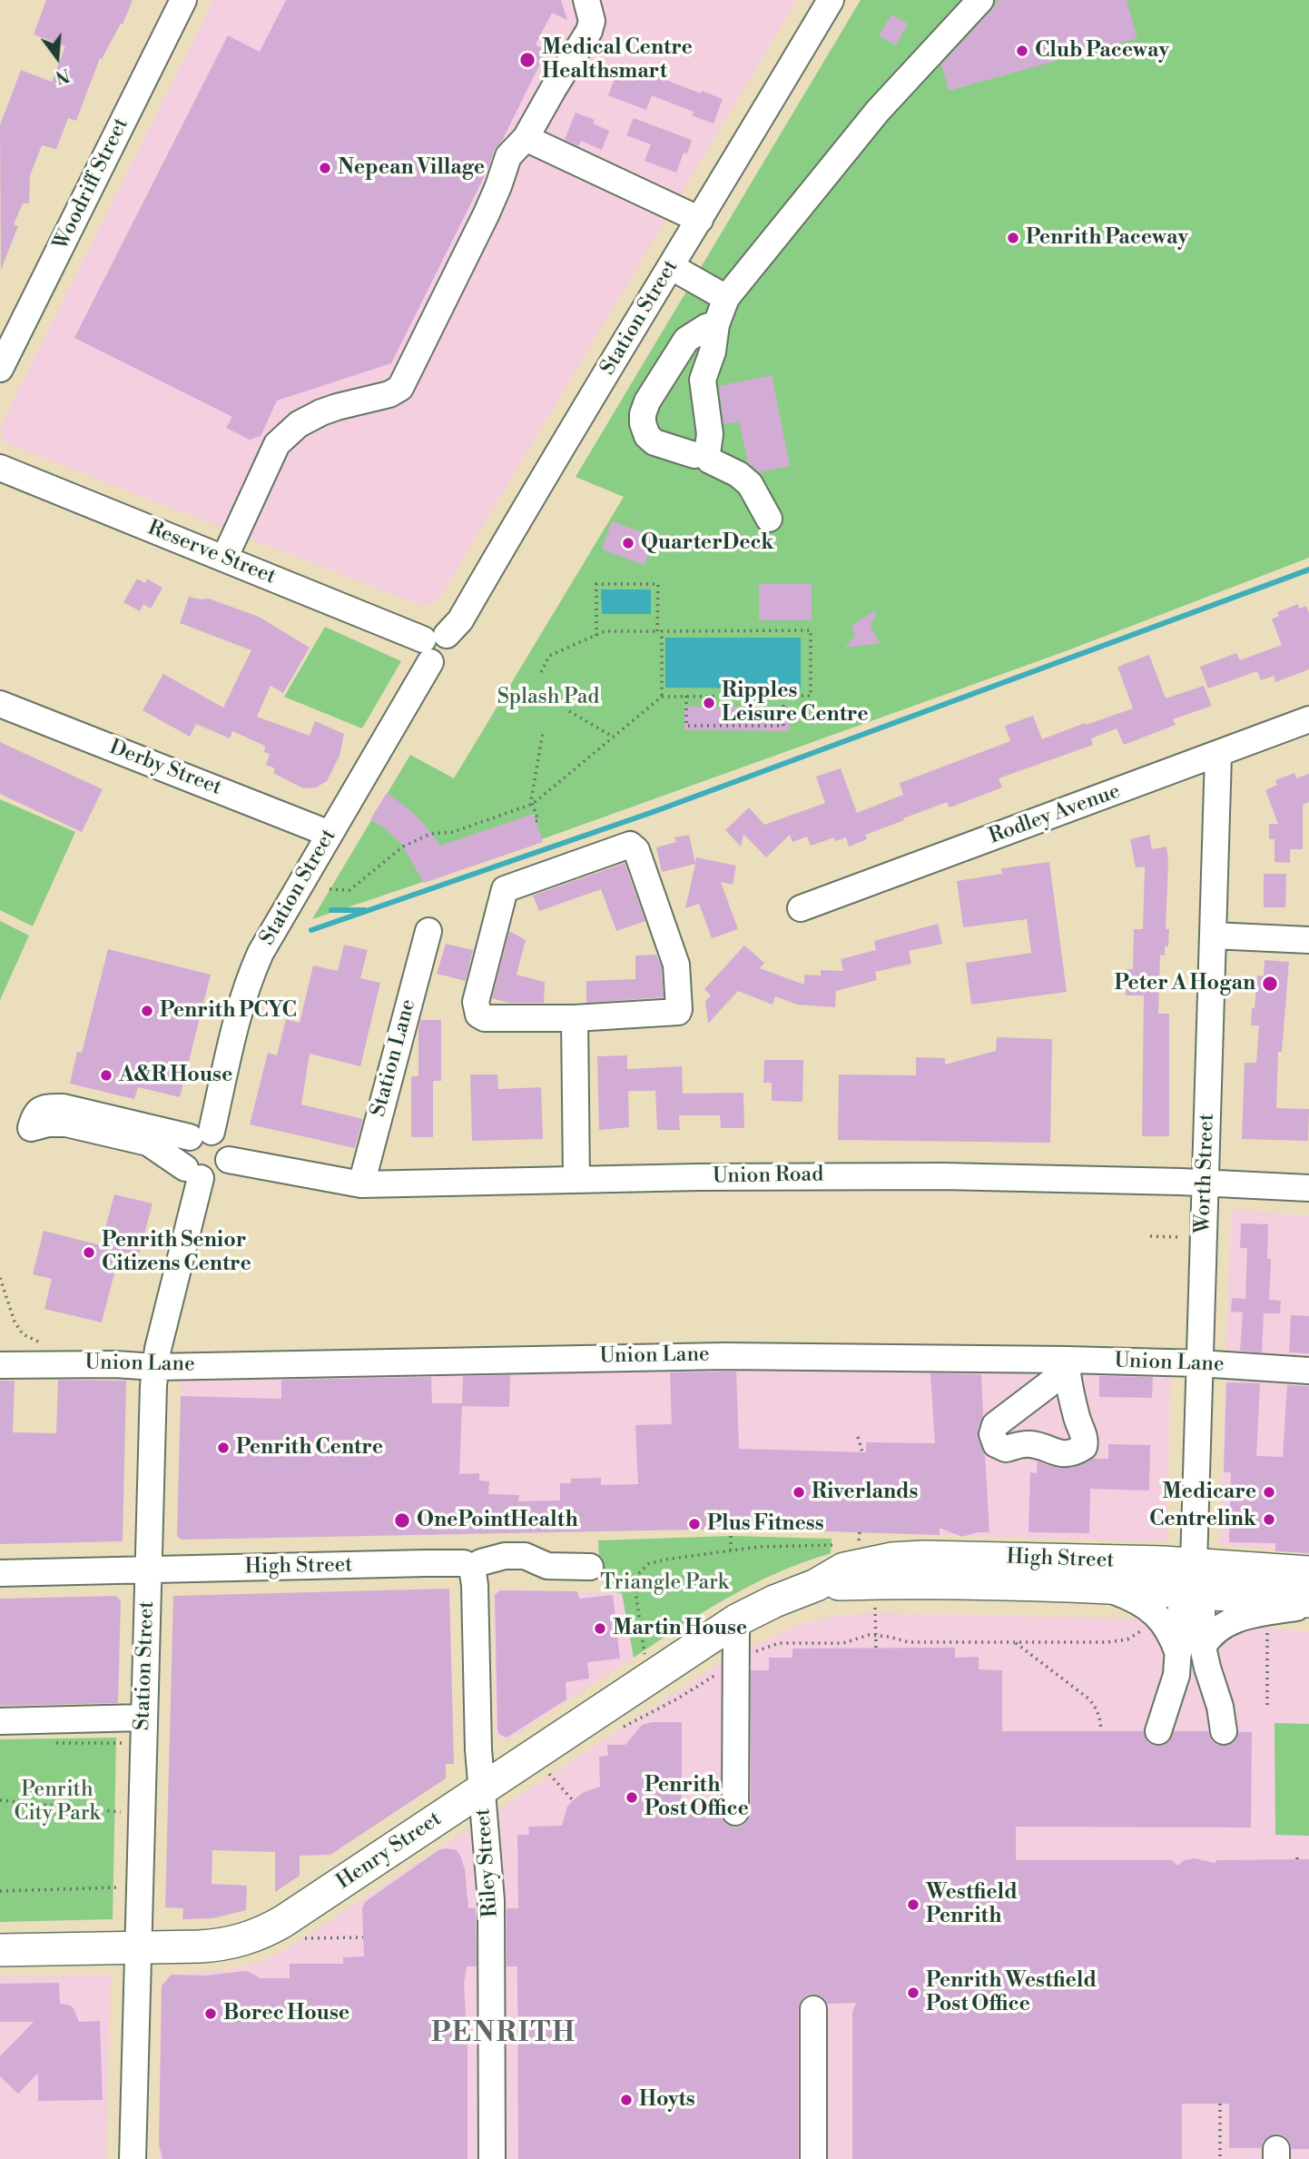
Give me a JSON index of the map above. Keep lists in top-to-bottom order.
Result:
{
  "streets": {
    "main road": ["High Street", "Henry Street"],
    "street": [
      "Woodriff Street",
      "Station Street",
      "Reserve Street",
      "Derby Street",
      "Rodley Avenue",
      "Station Lane",
      "Worth Street",
      "Union Road",
      "Union Lane",
      "Riley Street"
    ]
  },
  "crossings": [
    ["Station Street", "Reserve Street"],
    ["Station Street", "Derby Street"],
    ["Station Street", "Union Road"],
    ["Station Street", "Union Lane"],
    ["Station Street", "High Street"],
    ["Station Street", "Henry Street"],
    ["Rodley Avenue", "Worth Street"],
    ["Station Lane", "Union Road"],
    ["Worth Street", "Union Road"],
    ["Worth Street", "Union Lane"],
    ["Worth Street", "High Street"],
    ["High Street", "Henry Street"],
    ["High Street", "Riley Street"],
    ["Henry Street", "Riley Street"]
  ],
  "districts": ["PENRITH"],
  "parks": ["Splash Pad", "Triangle Park", "Penrith City Park"],
  "places": [
    "Club Paceway",
    "Medical Centre Healthsmart",
    "Nepean Village",
    "Penrith Paceway",
    "QuarterDeck",
    "Ripples Leisure Centre",
    "Peter A Hogan",
    "Penrith PCYC",
    "A&R House",
    "Penrith Senior Citizens Centre",
    "Penrith Centre",
    "Riverlands",
    "Medicare",
    "Centrelink",
    "OnePointHealth",
    "Plus Fitness",
    "Martin House",
    "Penrith Post Office",
    "Westfield Penrith",
    "Penrith Westfield Post Office",
    "Borec House",
    "Hoyts"
  ],
  "north": "bottom"
}
